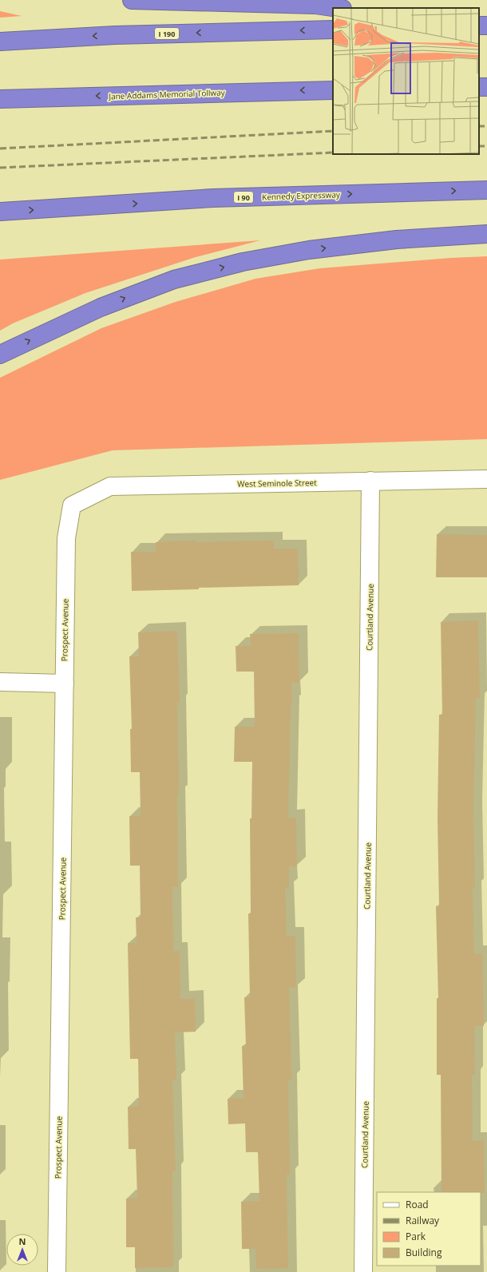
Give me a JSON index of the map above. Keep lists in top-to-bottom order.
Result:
{
  "streets": {
    "highway": [
      "I 190",
      "Jane Addams Memorial Tollway",
      "Kennedy Expressway",
      "I 90"
    ],
    "street": ["West Seminole Street", "Courtland Avenue", "Prospect Avenue"]
  },
  "crossings": [
    ["West Seminole Street", "Courtland Avenue"],
    ["West Seminole Street", "Prospect Avenue"]
  ],
  "legend": [
    "Road",
    "Railway",
    "Park",
    "Building"
  ],
  "north": "top"
}
